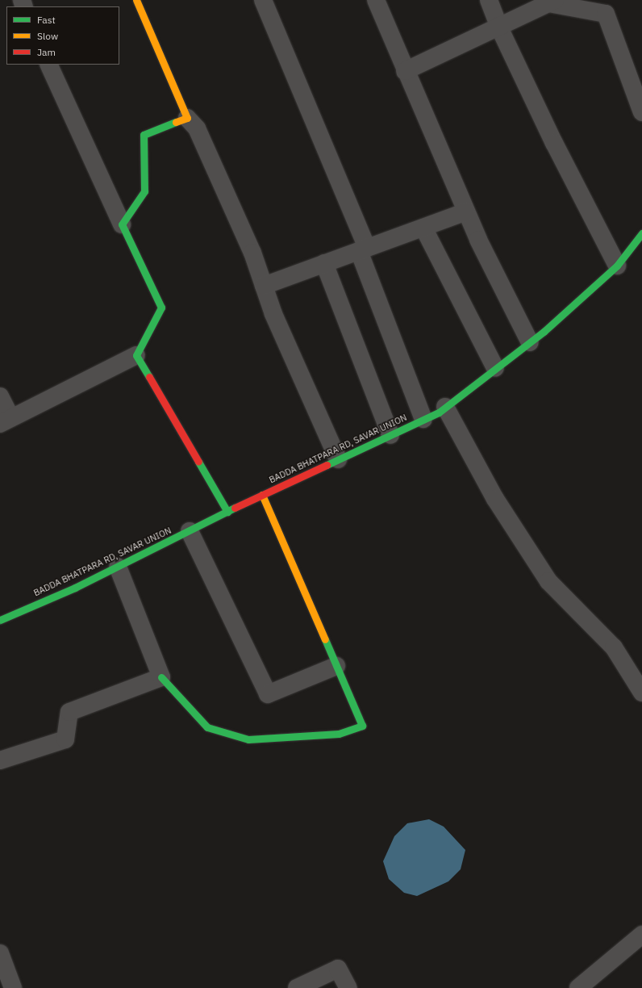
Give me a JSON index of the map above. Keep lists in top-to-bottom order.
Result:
{
  "streets": {
    "street": ["BADDA BHATPARA RD, SAVAR UNION"]
  },
  "legend": ["Fast", "Slow", "Jam"]
}
